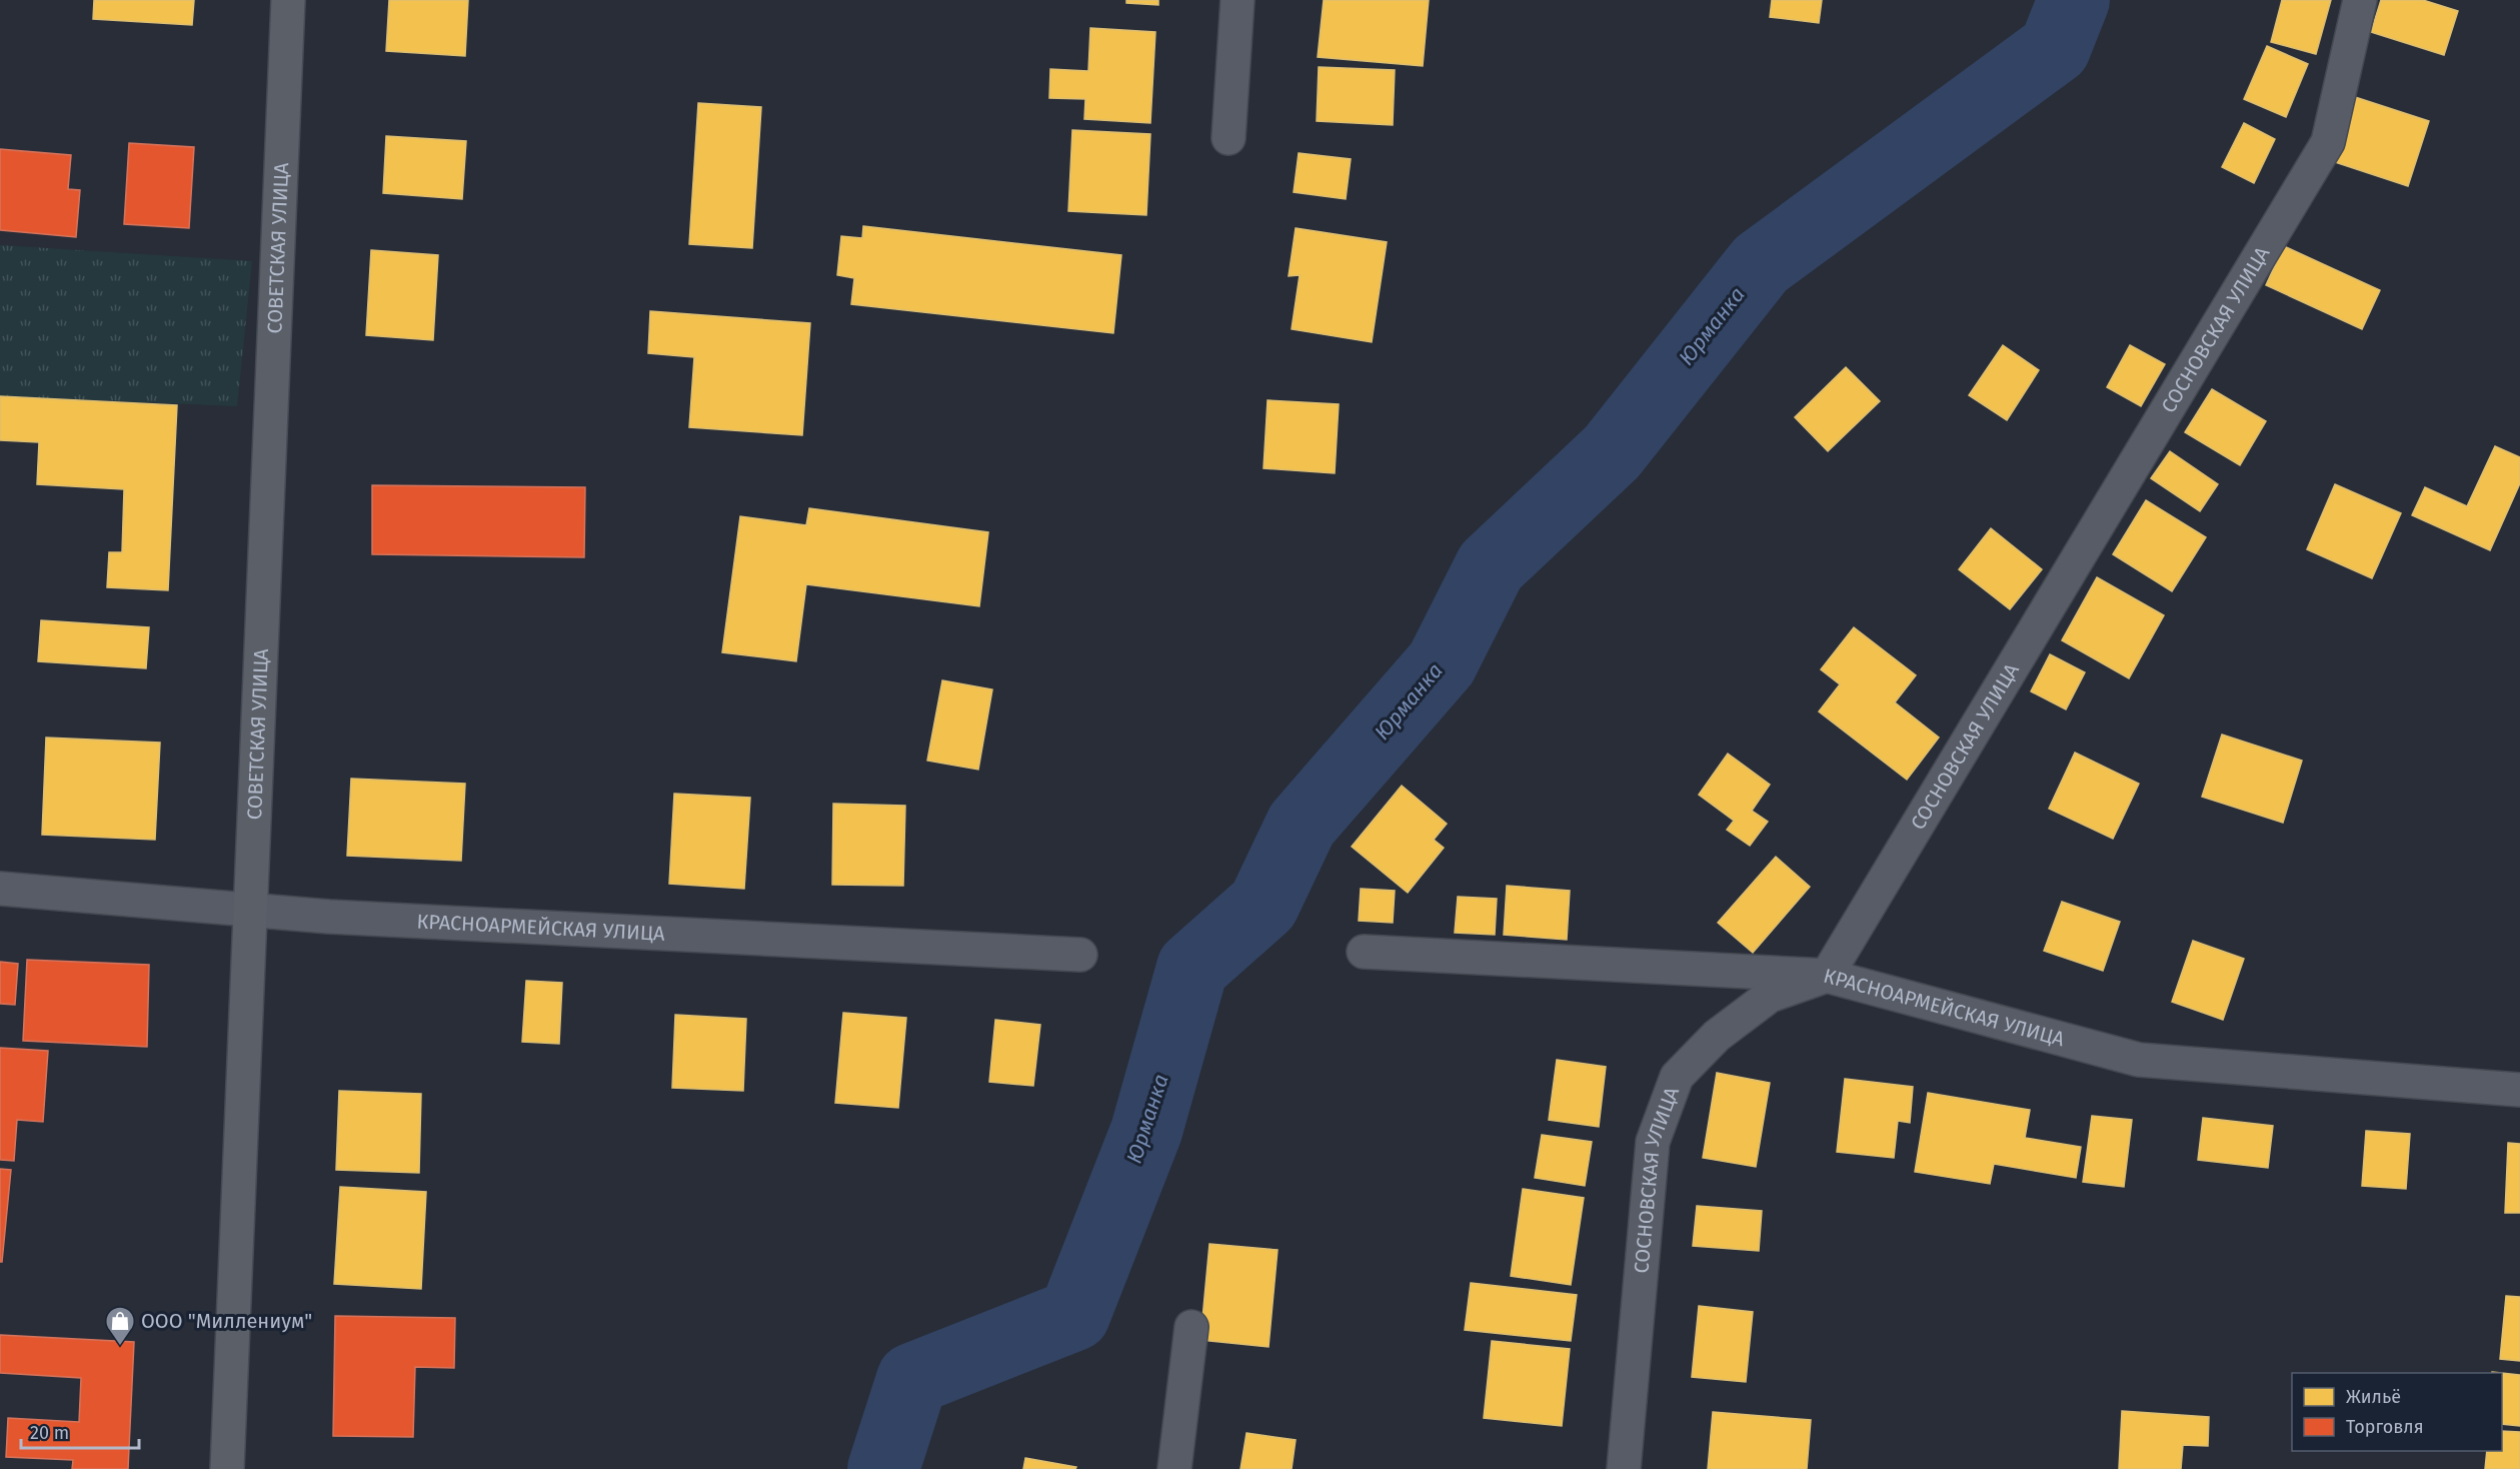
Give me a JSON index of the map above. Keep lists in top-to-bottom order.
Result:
{
  "streets": {
    "main road": ["СОВЕТСКАЯ УЛИЦА"],
    "street": ["СОСНОВСКАЯ УЛИЦА", "КРАСНОАРМЕЙСКАЯ УЛИЦА"]
  },
  "crossings": [
    ["СОВЕТСКАЯ УЛИЦА", "КРАСНОАРМЕЙСКАЯ УЛИЦА"],
    ["СОСНОВСКАЯ УЛИЦА", "КРАСНОАРМЕЙСКАЯ УЛИЦА"]
  ],
  "water": ["Юрманка"],
  "places": {
    "shop": ["ООО \"Миллениум\""]
  },
  "legend": ["Жильё", "Торговля"],
  "scale_bar": "20 m"
}
